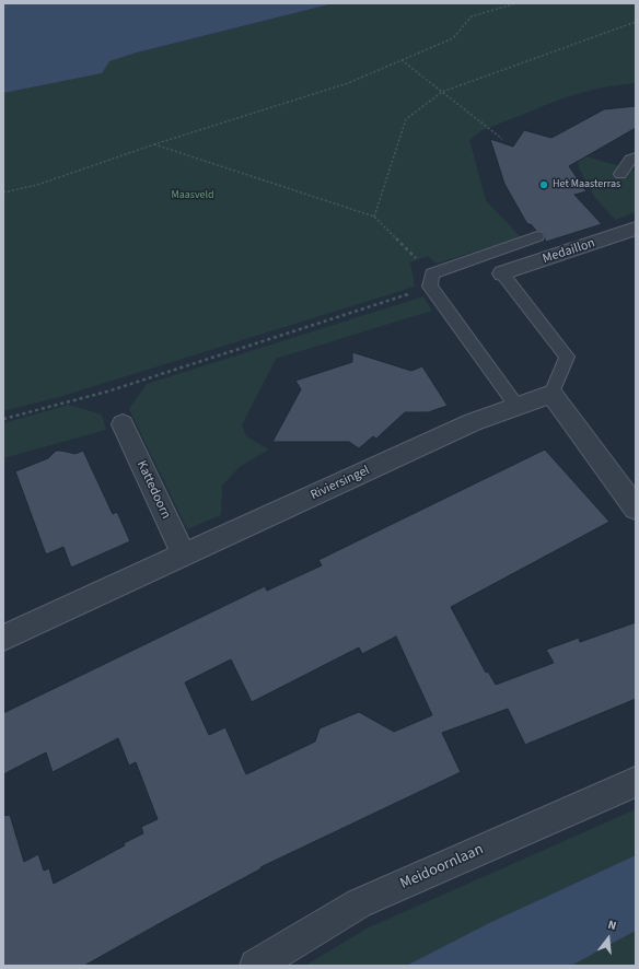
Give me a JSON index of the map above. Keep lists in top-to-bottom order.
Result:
{
  "streets": {
    "street": [
      "Medaillon",
      "Riviersingel",
      "Kattedoorn",
      "Meidoornlaan"
    ]
  },
  "crossings": [
    ["Riviersingel", "Kattedoorn"]
  ],
  "parks": ["Maasveld"],
  "places": ["Het Maasterras"],
  "north": "top"
}
